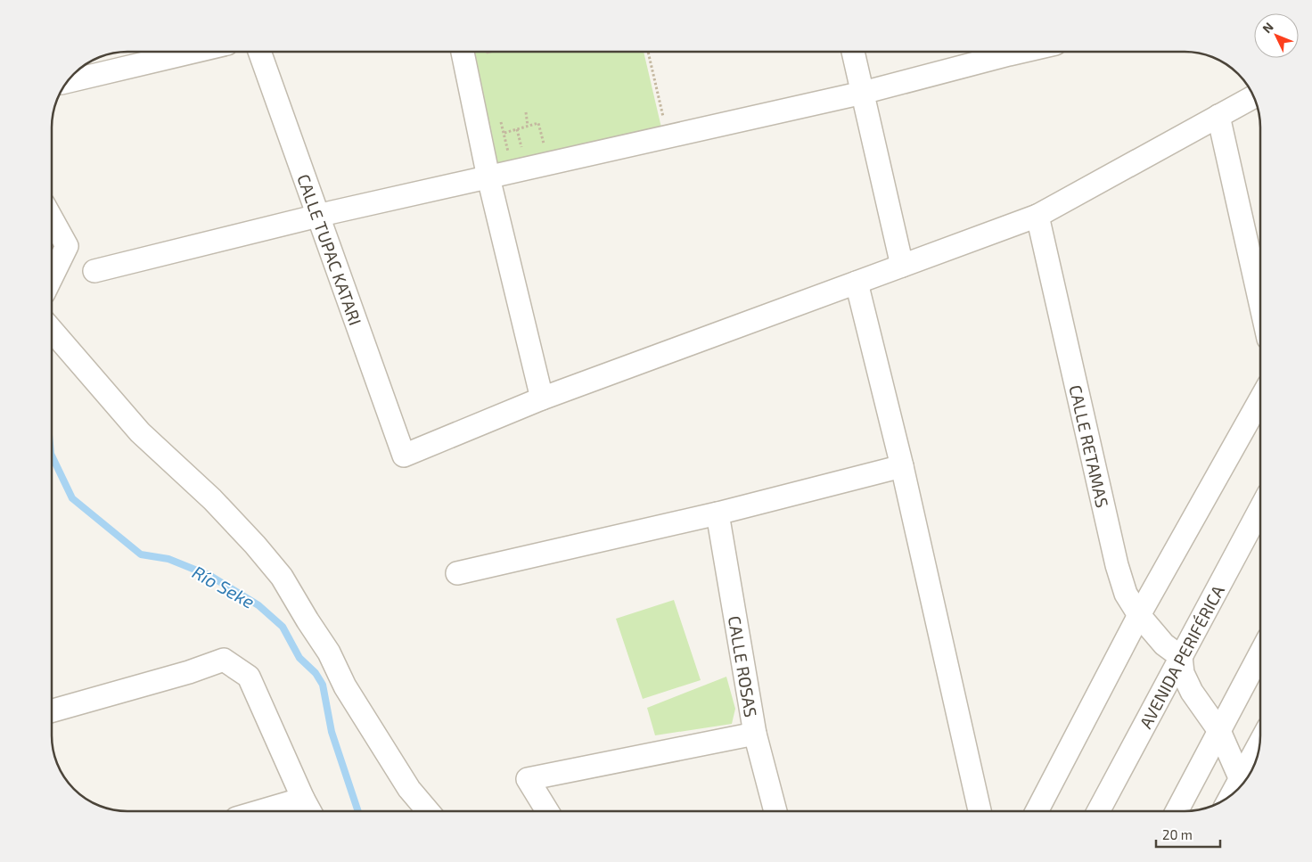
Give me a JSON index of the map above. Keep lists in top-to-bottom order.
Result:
{
  "streets": {
    "street": [
      "CALLE TUPAC KATARI",
      "CALLE RETAMAS",
      "AVENIDA PERIFÉRICA",
      "CALLE ROSAS"
    ]
  },
  "crossings": [
    ["CALLE RETAMAS", "AVENIDA PERIFÉRICA"]
  ],
  "water": ["Río Seke"],
  "scale_bar": "20 m",
  "north": "top left"
}
